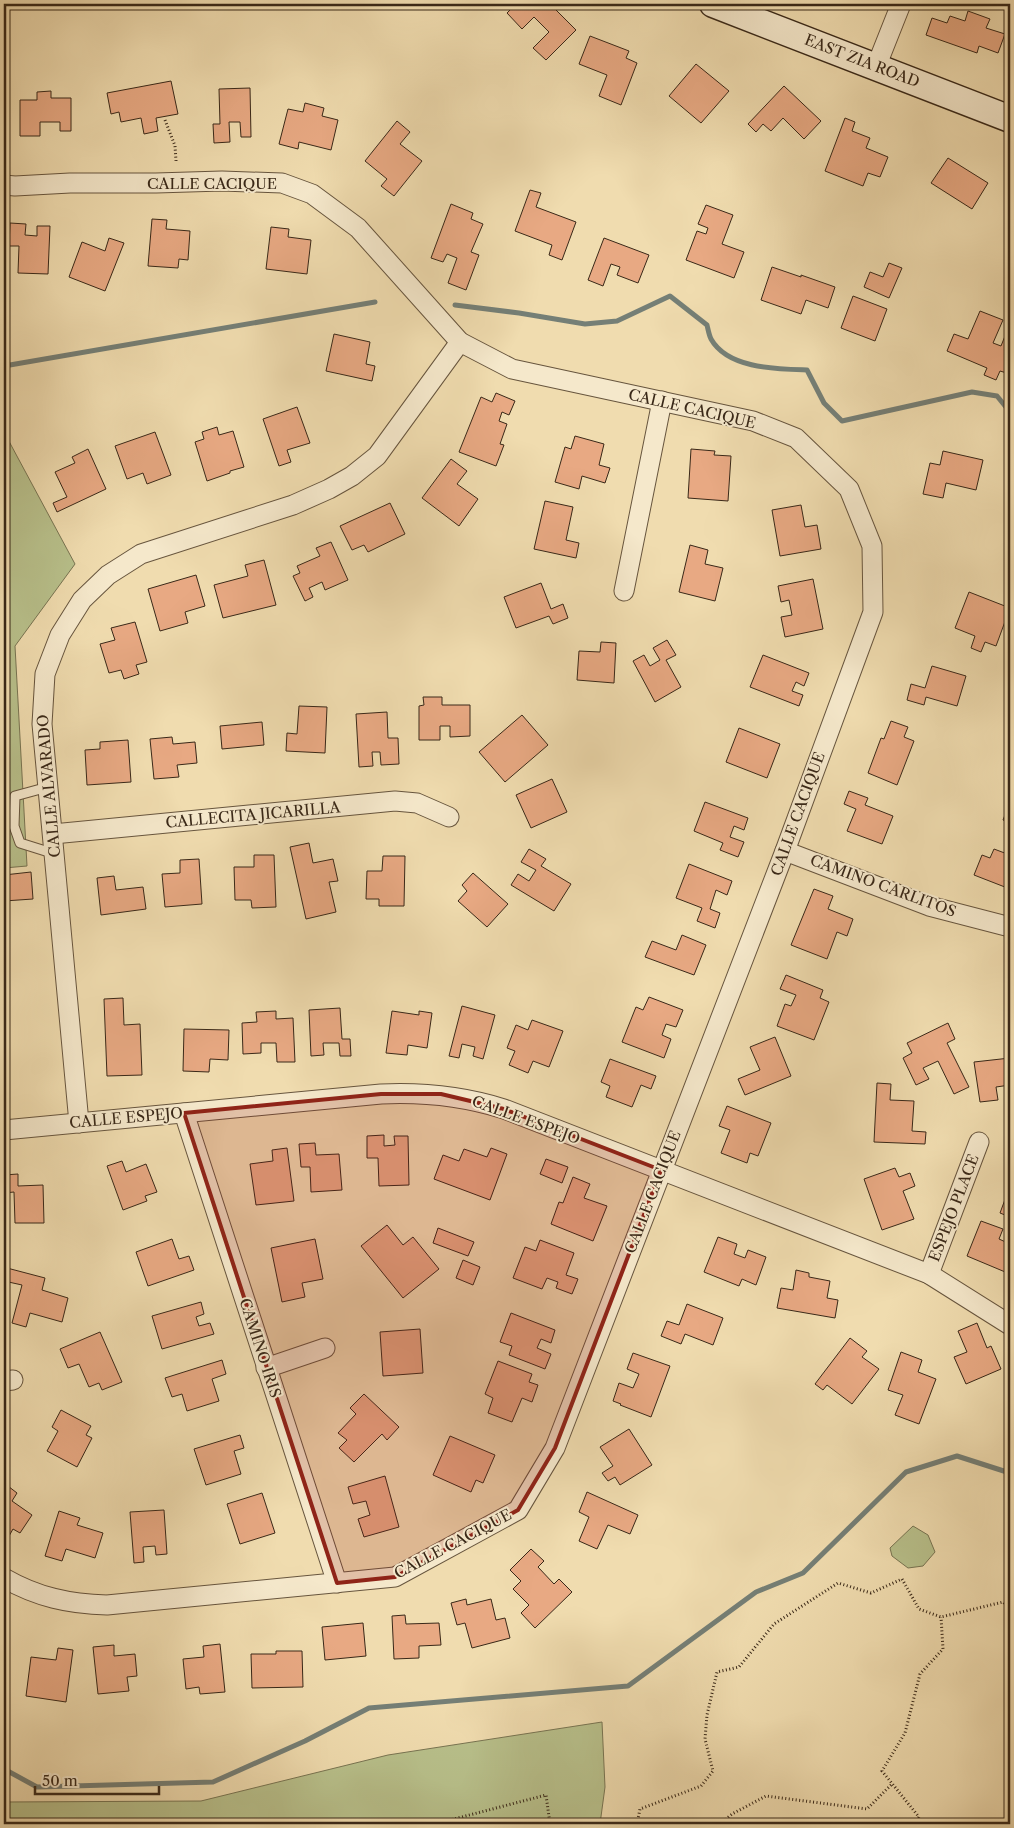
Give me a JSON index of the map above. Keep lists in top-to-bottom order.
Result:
{
  "streets": {
    "street": [
      "EAST ZIA ROAD",
      "CALLE CACIQUE",
      "CALLE ALVARADO",
      "CALLECITA JICARILLA",
      "CAMINO CARLITOS",
      "CALLE ESPEJO",
      "ESPEJO PLACE",
      "CAMINO IRIS"
    ]
  },
  "crossings": [
    ["CALLE CACIQUE", "CALLE ALVARADO"],
    ["CALLE CACIQUE", "CAMINO CARLITOS"],
    ["CALLE CACIQUE", "CALLE ESPEJO"],
    ["CALLE CACIQUE", "CAMINO IRIS"],
    ["CALLE ALVARADO", "CALLECITA JICARILLA"],
    ["CALLE ALVARADO", "CALLE ESPEJO"],
    ["CALLE ESPEJO", "ESPEJO PLACE"],
    ["CALLE ESPEJO", "CAMINO IRIS"]
  ],
  "scale_bar": "50 m"
}
